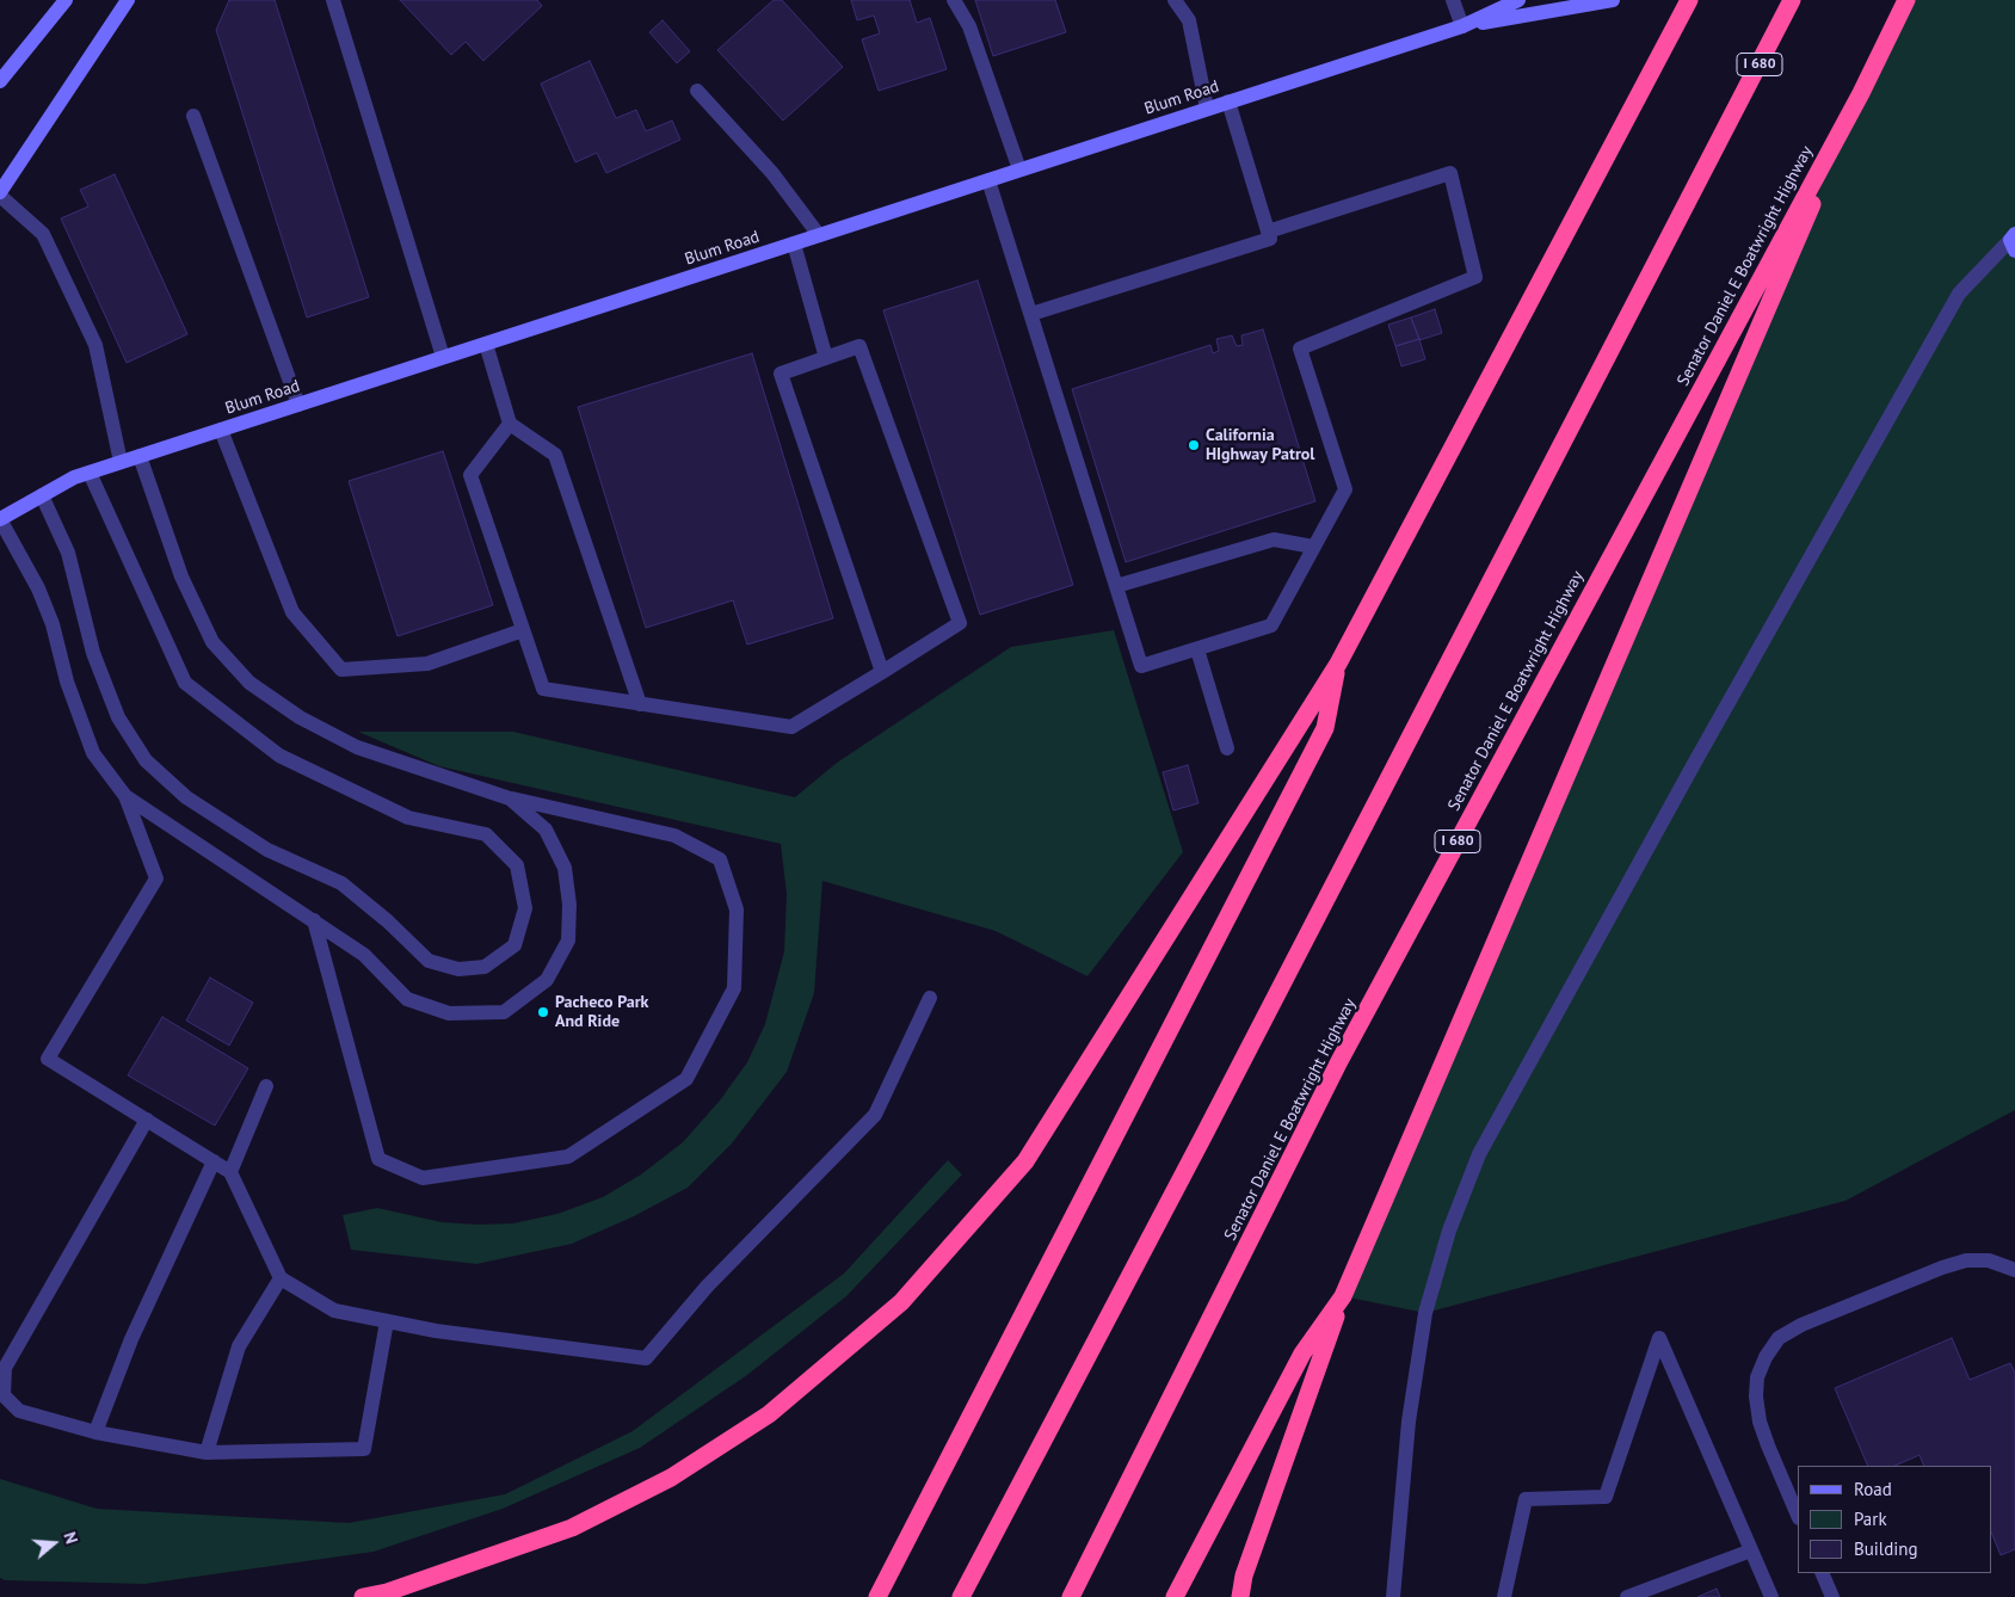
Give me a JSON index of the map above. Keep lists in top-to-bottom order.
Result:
{
  "streets": {
    "highway": ["I 680", "Senator Daniel E Boatwright Highway"],
    "street": ["Blum Road"]
  },
  "places": ["California HIghway Patrol", "Pacheco Park And Ride"],
  "legend": ["Road", "Park", "Building"],
  "north": "right"
}
